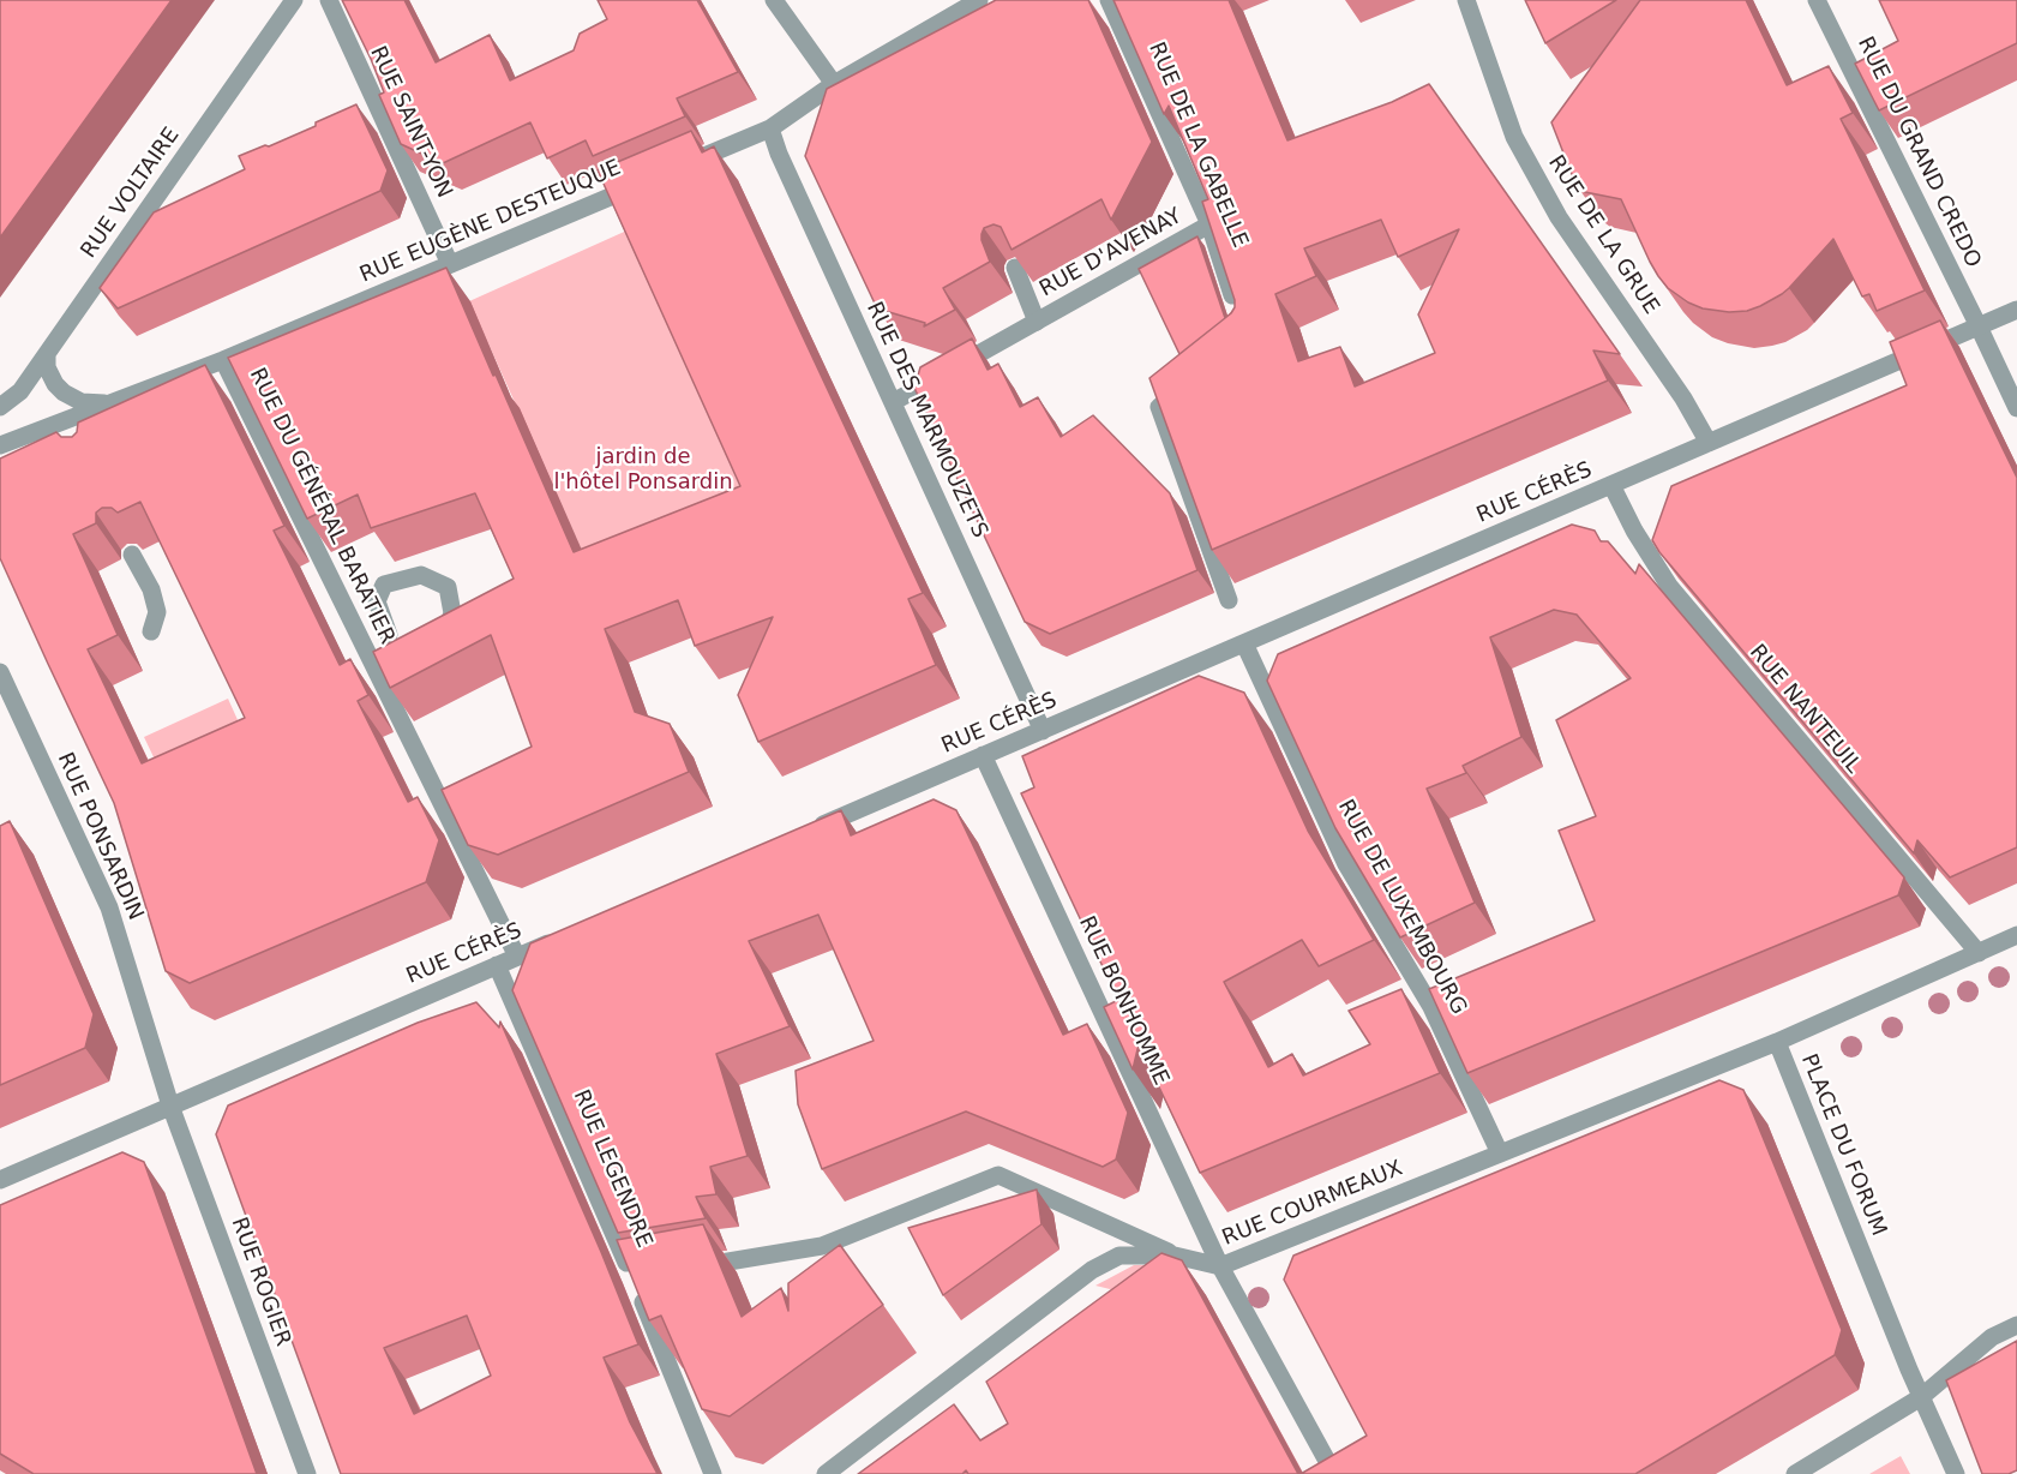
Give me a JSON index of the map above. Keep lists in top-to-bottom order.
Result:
{
  "streets": {
    "street": [
      "RUE SAINT-YON",
      "RUE DE LA GABELLE",
      "RUE DU GRAND CREDO",
      "RUE VOLTAIRE",
      "RUE EUGÈNE DESTEUQUE",
      "RUE DE LA GRUE",
      "RUE D'AVENAY",
      "RUE DES MARMOUZETS",
      "RUE CÉRÈS",
      "RUE DU GÉNÉRAL BARATIER",
      "RUE NANTEUIL",
      "RUE PONSARDIN",
      "RUE DE LUXEMBOURG",
      "RUE BONHOMME",
      "PLACE DU FORUM",
      "RUE LEGENDRE",
      "RUE COURMEAUX",
      "RUE ROGIER"
    ]
  },
  "crossings": [
    ["RUE SAINT-YON", "RUE EUGÈNE DESTEUQUE"],
    ["RUE DE LA GABELLE", "RUE D'AVENAY"],
    ["RUE DU GRAND CREDO", "RUE CÉRÈS"],
    ["RUE EUGÈNE DESTEUQUE", "RUE DU GÉNÉRAL BARATIER"],
    ["RUE DE LA GRUE", "RUE CÉRÈS"],
    ["RUE D'AVENAY", "RUE DES MARMOUZETS"],
    ["RUE DES MARMOUZETS", "RUE CÉRÈS"],
    ["RUE CÉRÈS", "RUE DU GÉNÉRAL BARATIER"],
    ["RUE CÉRÈS", "RUE NANTEUIL"],
    ["RUE CÉRÈS", "RUE PONSARDIN"],
    ["RUE CÉRÈS", "RUE DE LUXEMBOURG"],
    ["RUE CÉRÈS", "RUE BONHOMME"],
    ["RUE CÉRÈS", "RUE LEGENDRE"],
    ["RUE CÉRÈS", "RUE ROGIER"],
    ["RUE NANTEUIL", "PLACE DU FORUM"],
    ["RUE PONSARDIN", "RUE ROGIER"],
    ["RUE DE LUXEMBOURG", "RUE COURMEAUX"],
    ["RUE BONHOMME", "RUE COURMEAUX"],
    ["PLACE DU FORUM", "RUE COURMEAUX"]
  ],
  "parks": ["jardin de l'hôtel Ponsardin"]
}
